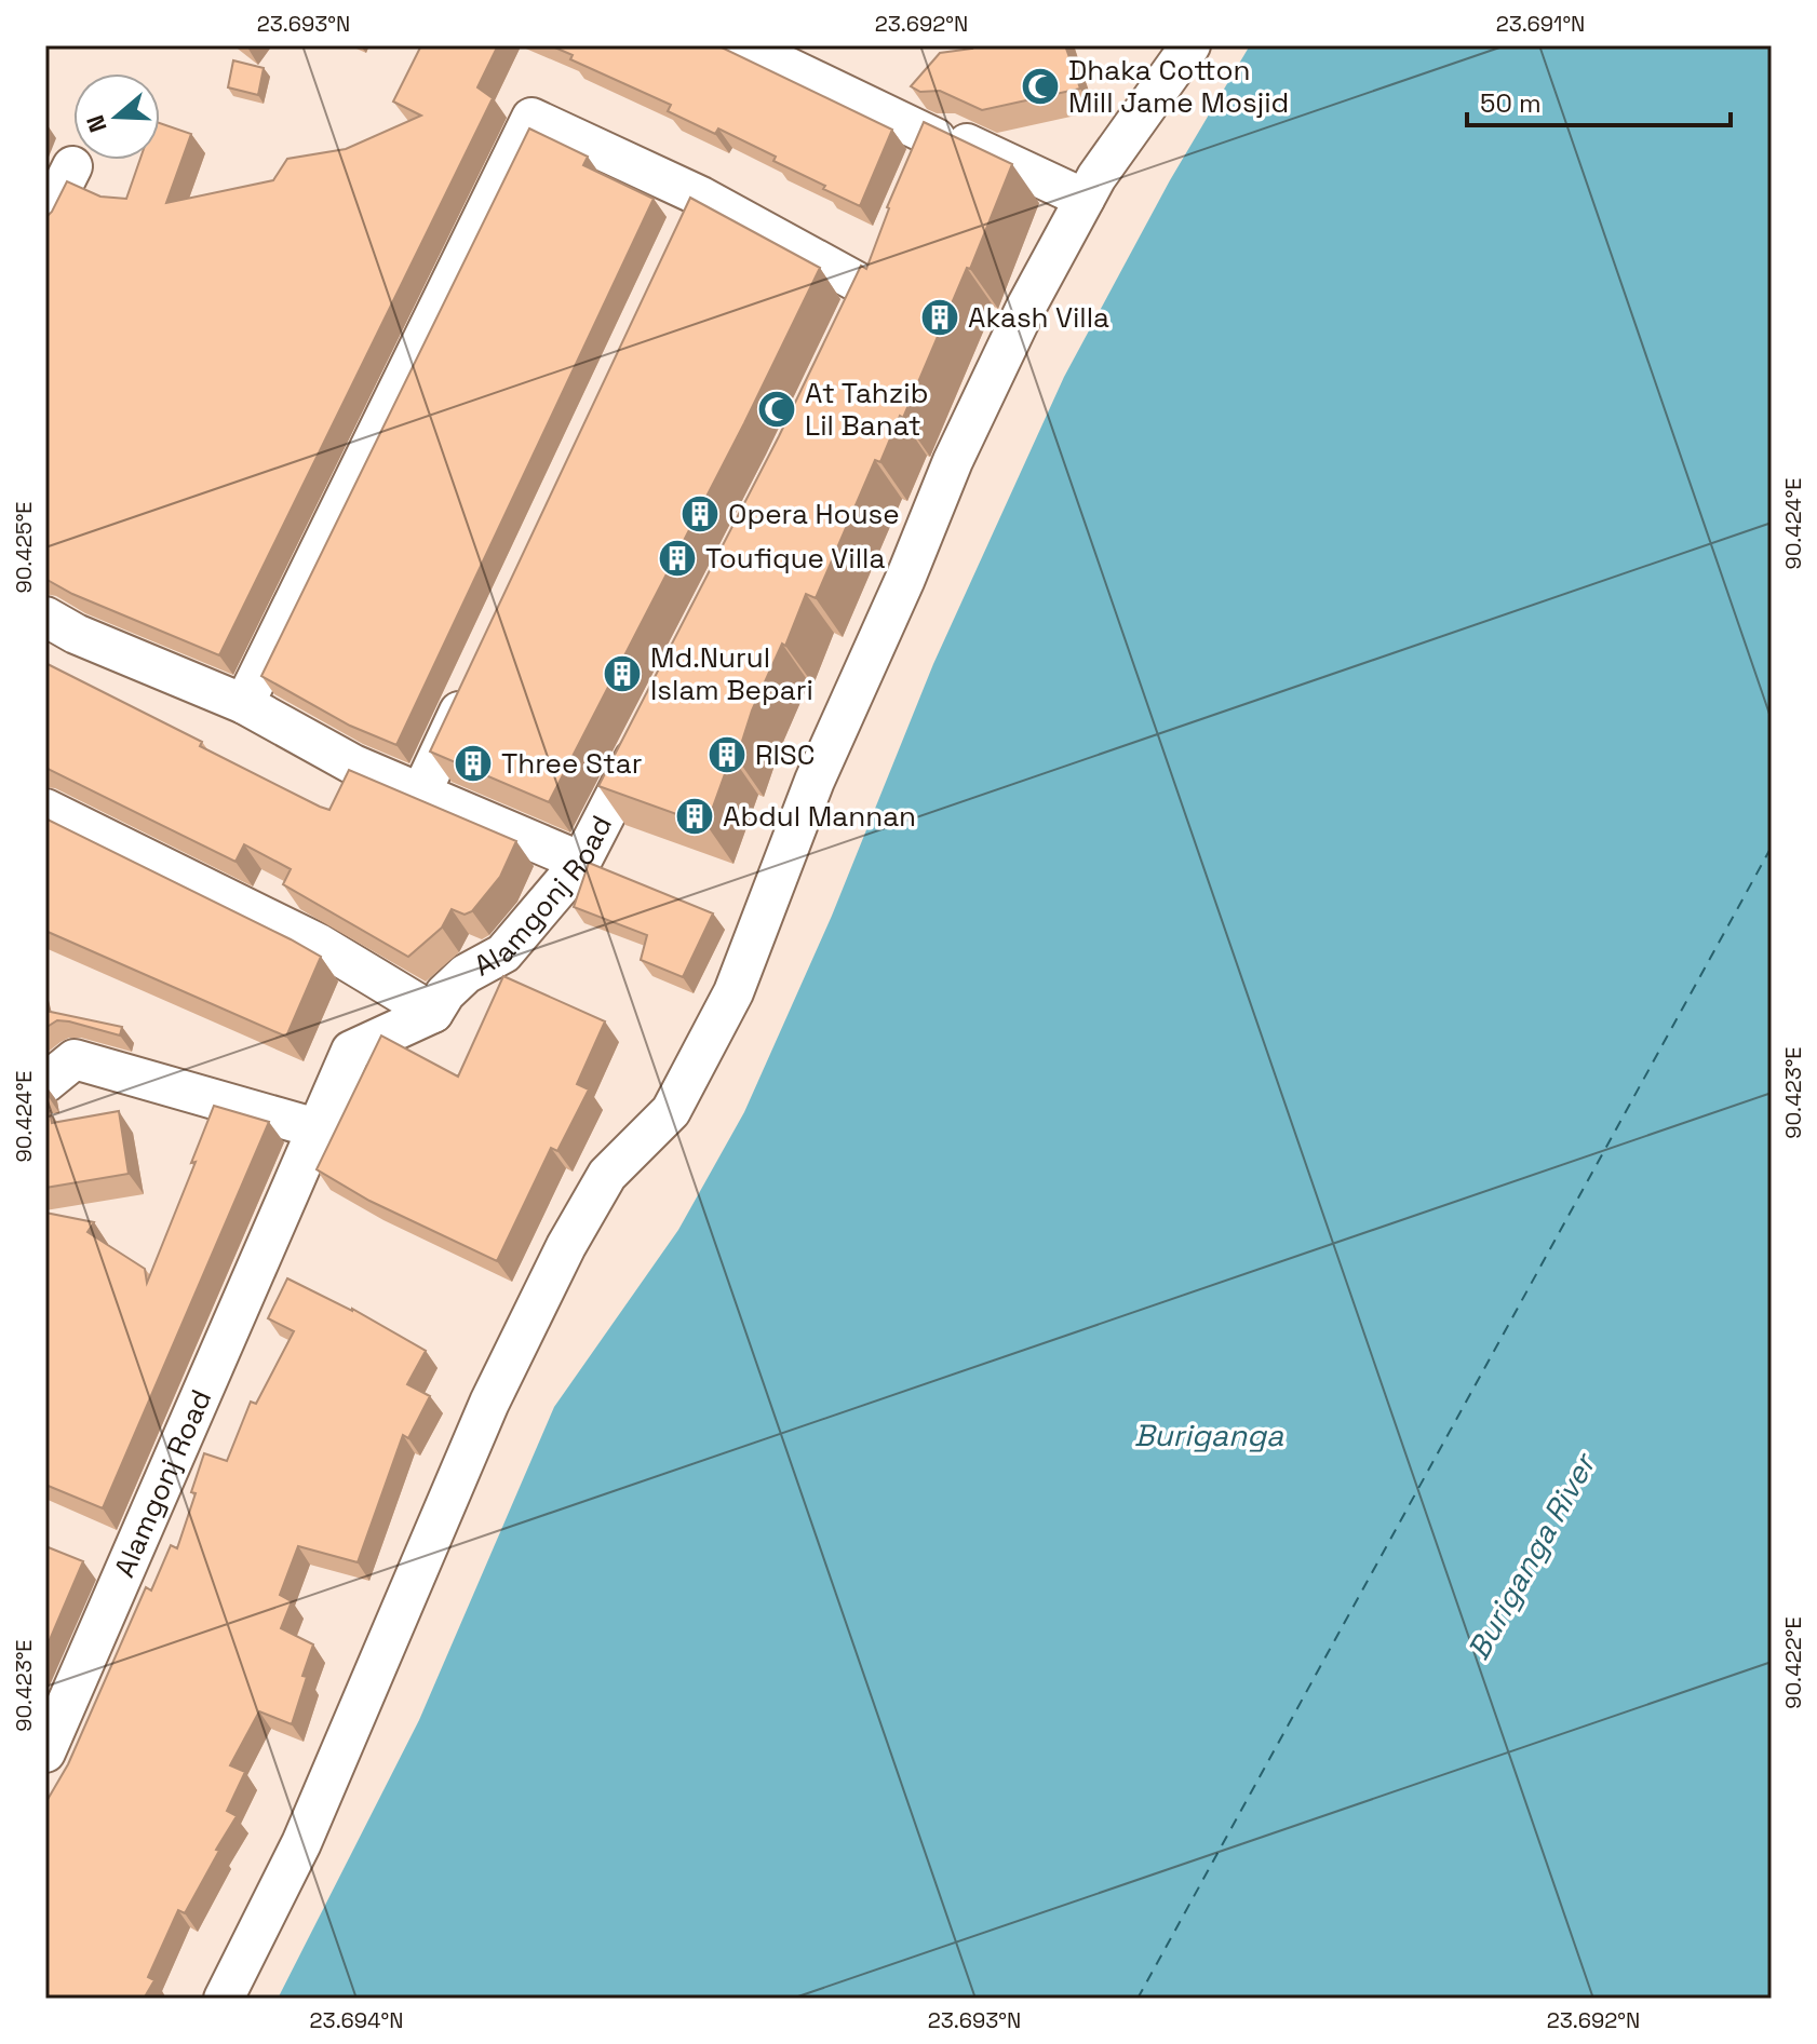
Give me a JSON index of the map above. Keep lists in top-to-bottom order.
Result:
{
  "streets": {
    "street": ["Alamgonj Road"]
  },
  "water": ["Buriganga", "Buriganga River"],
  "places": {
    "mosque": ["Dhaka Cotton Mill Jame Mosjid", "At Tahzib Lil Banat"],
    "building": [
      "Akash Villa",
      "Opera House",
      "Toufique Villa",
      "Md.Nurul Islam Bepari",
      "RISC",
      "Three Star",
      "Abdul Mannan"
    ]
  },
  "scale_bar": "50 m",
  "north": "left",
  "coordinates": [
    "23.693°N",
    "23.692°N",
    "23.691°N",
    "90.424°E",
    "90.425°E",
    "90.423°E",
    "90.422°E",
    "23.694°N"
  ]
}
